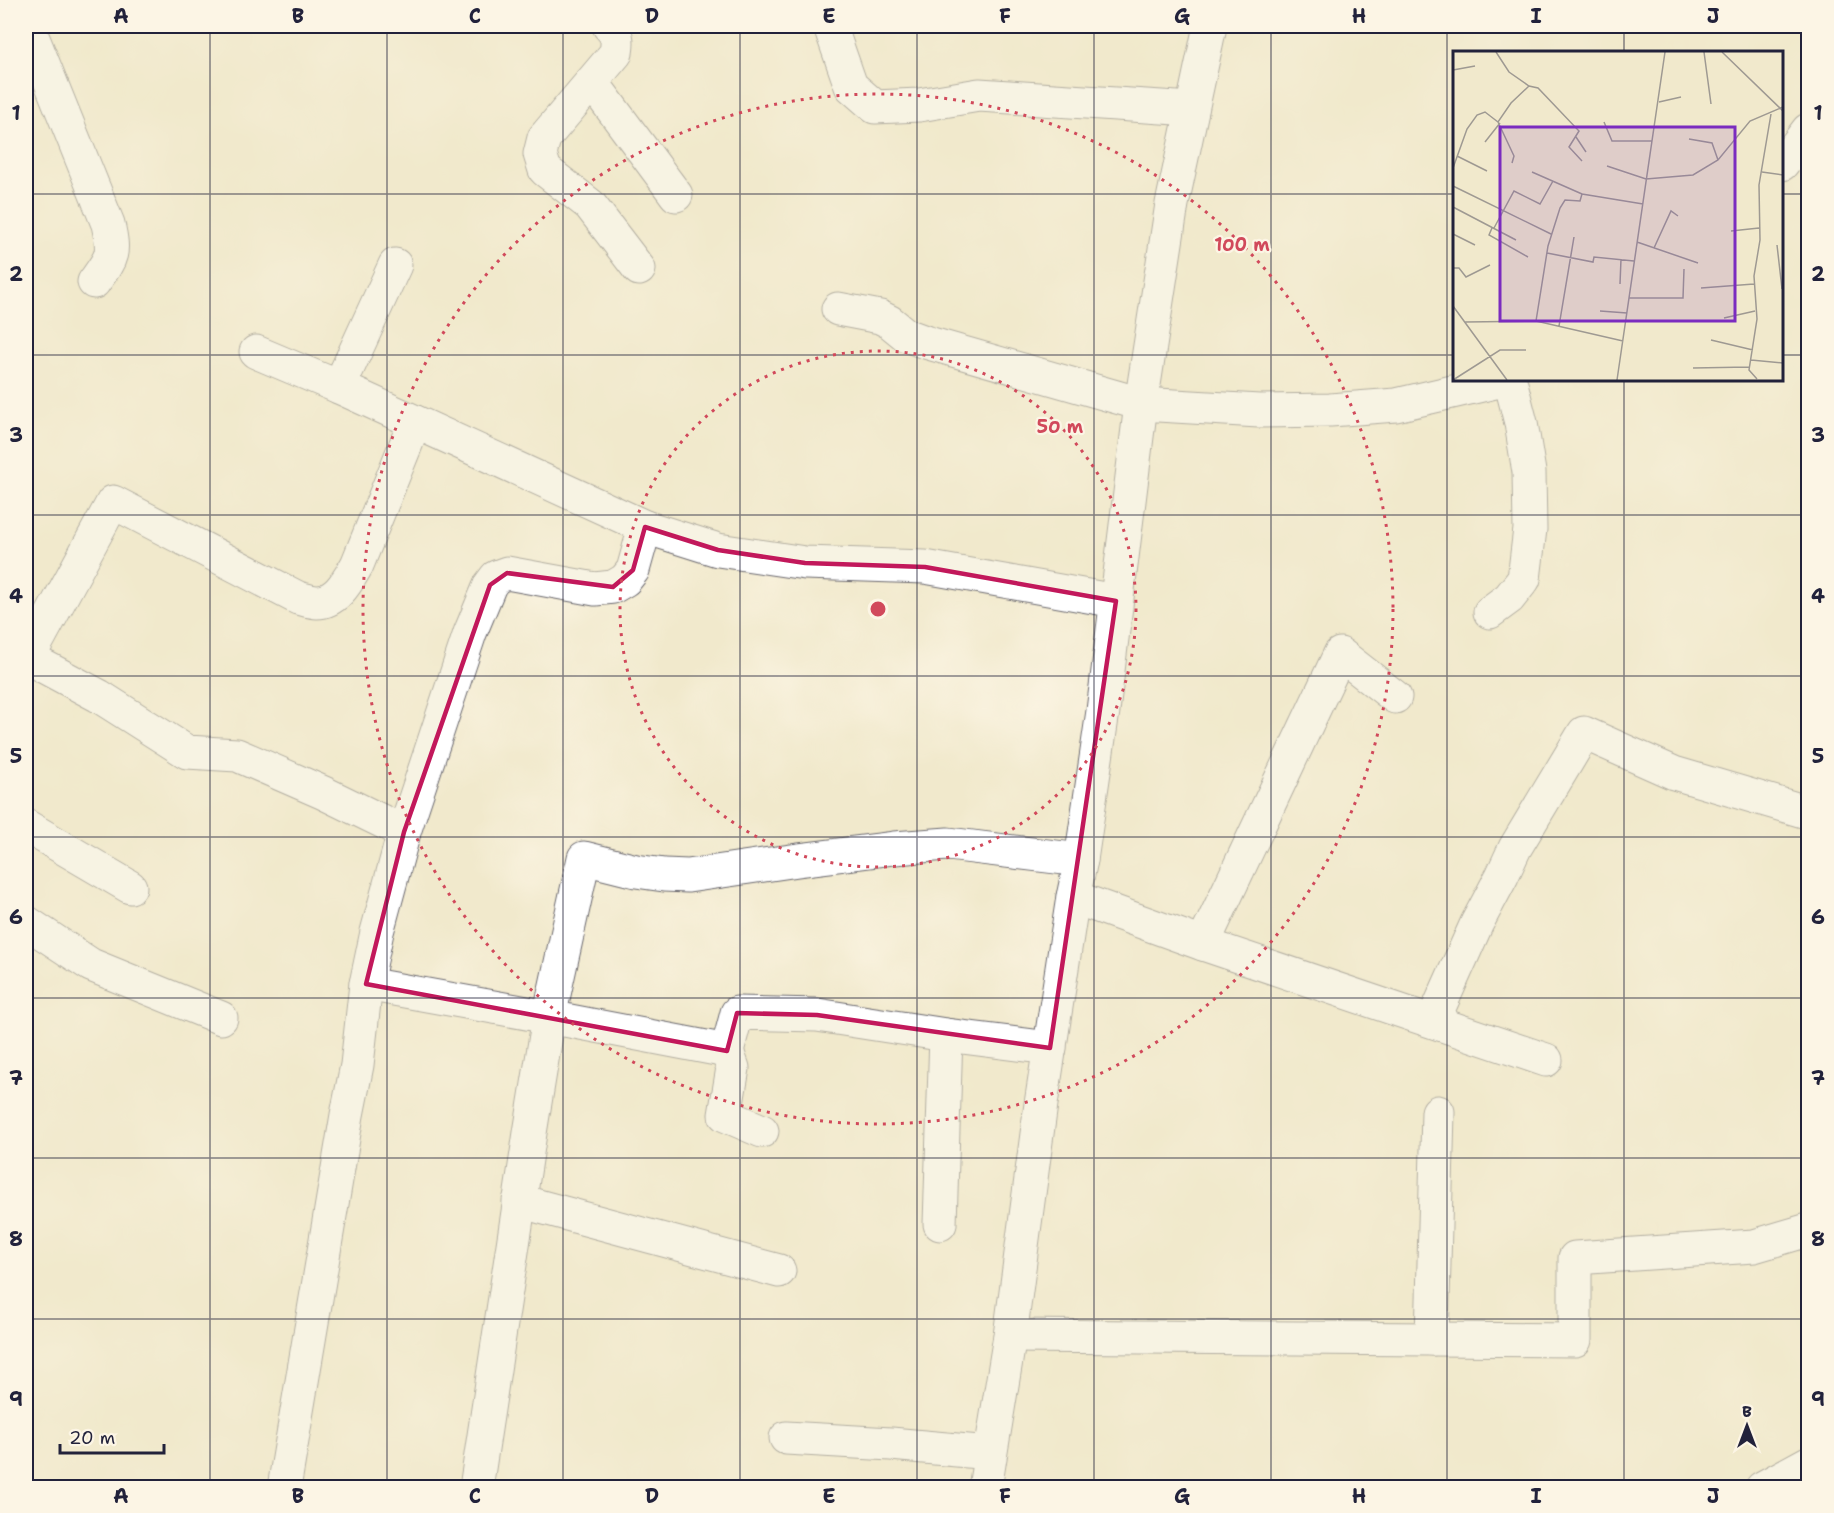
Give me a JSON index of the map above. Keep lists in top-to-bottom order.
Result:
{
  "scale_bar": "20 m",
  "north": "top",
  "grid": {
    "columns": [
      "A",
      "B",
      "C",
      "D",
      "E",
      "F",
      "G",
      "H",
      "I",
      "J"
    ],
    "rows": [
      "1",
      "2",
      "3",
      "4",
      "5",
      "6",
      "7",
      "8",
      "9"
    ]
  },
  "rings": ["100 m", "50 m"]
}
